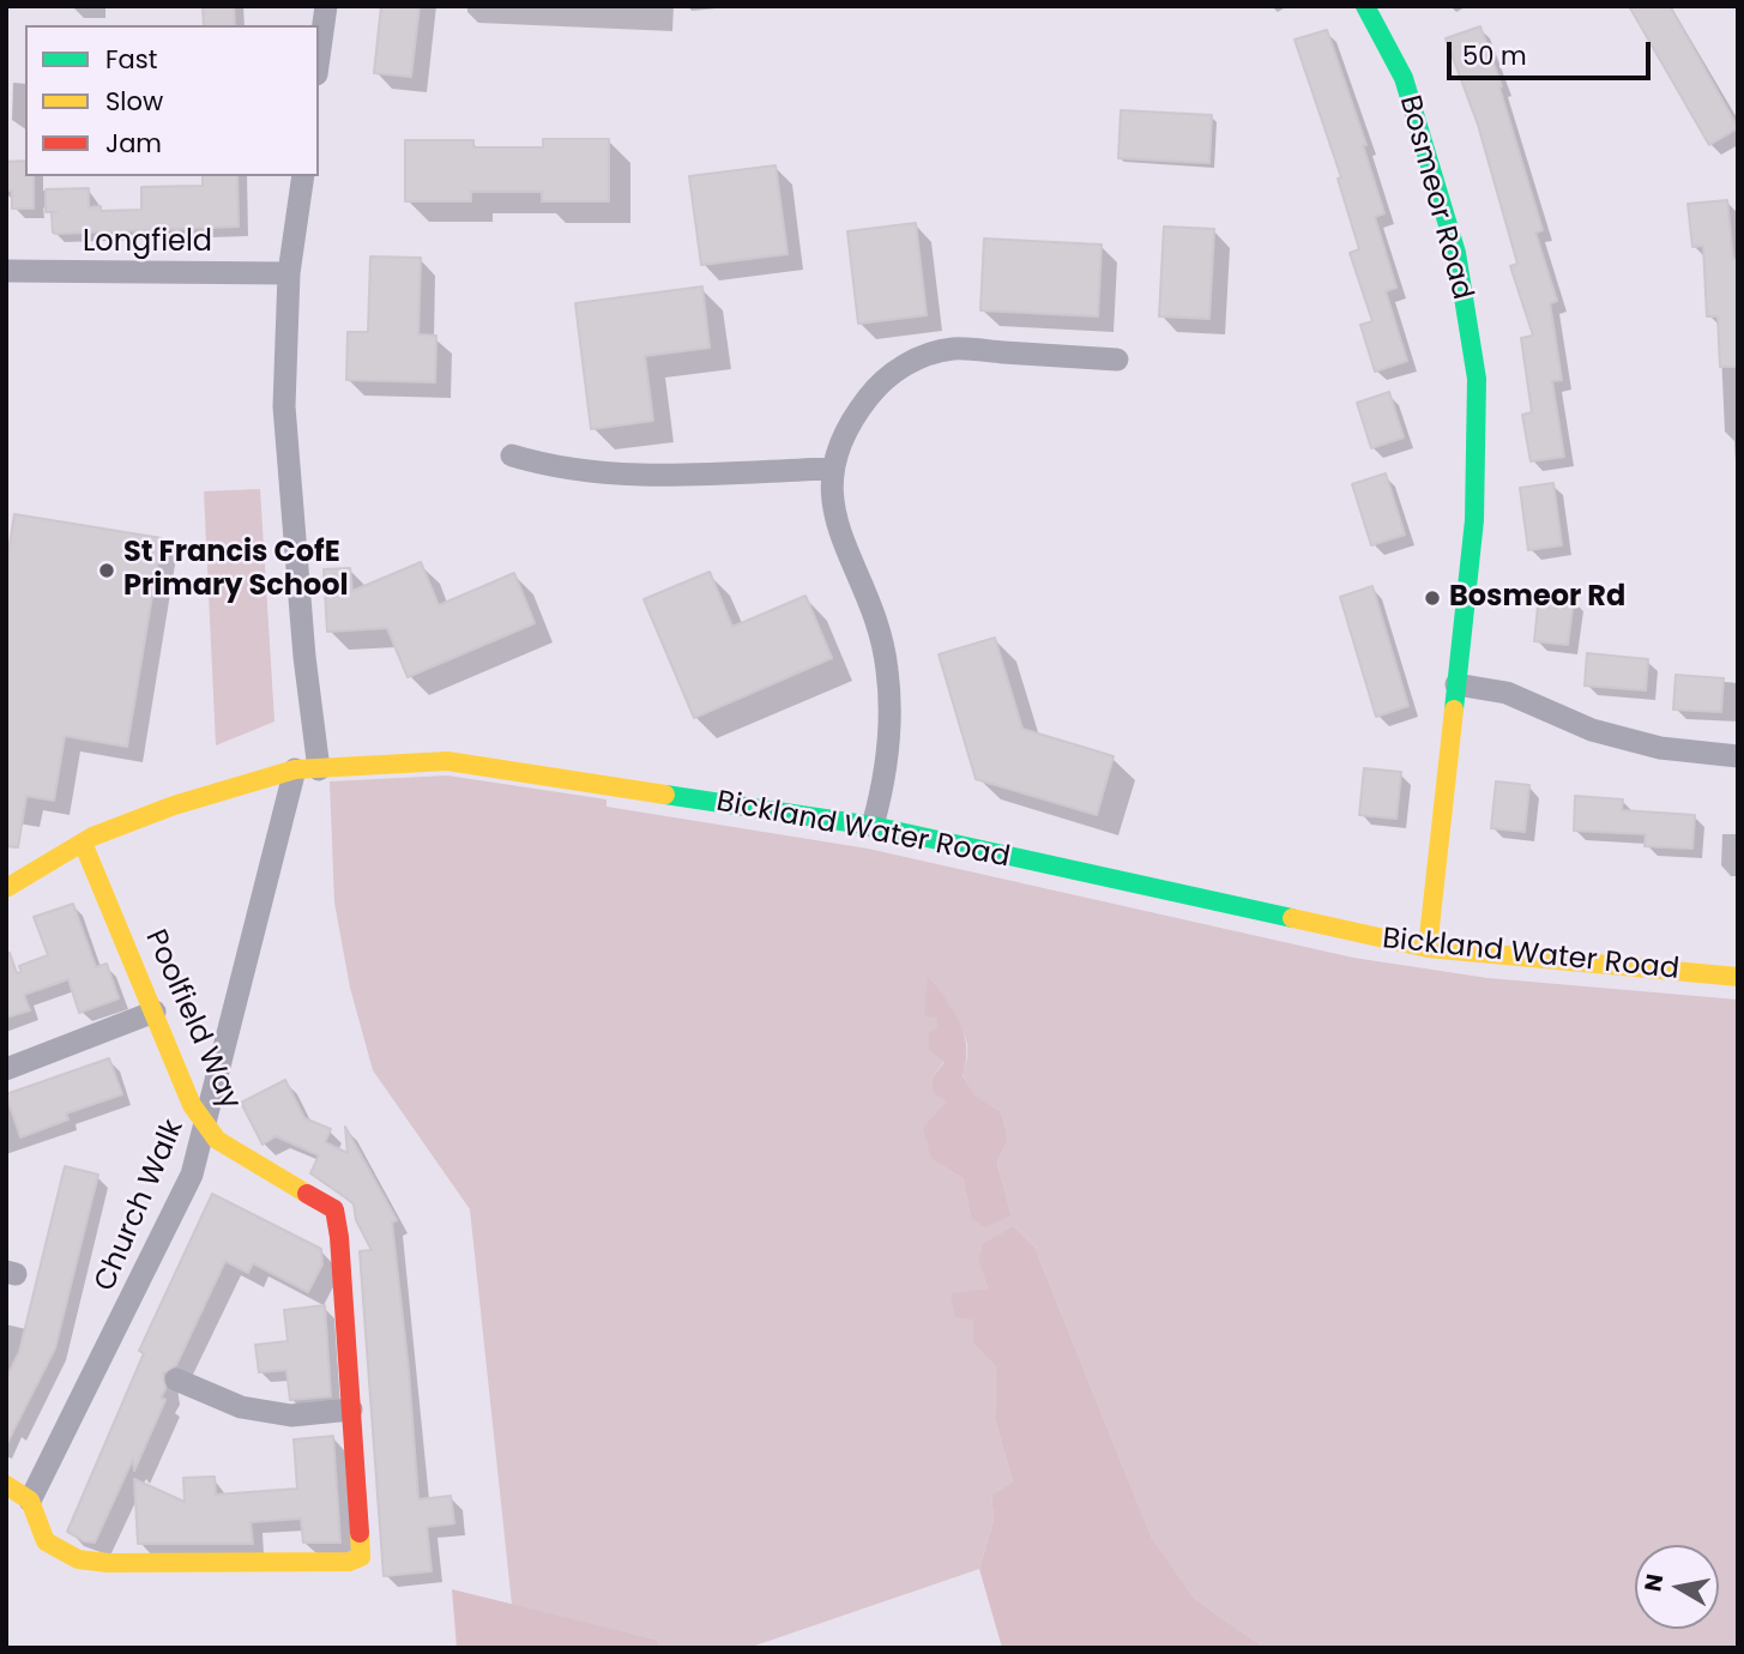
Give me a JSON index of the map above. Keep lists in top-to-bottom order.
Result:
{
  "streets": {
    "street": [
      "Bosmeor Road",
      "Longfield",
      "Bickland Water Road",
      "Poolfield Way",
      "Church Walk"
    ]
  },
  "crossings": [
    ["Bosmeor Road", "Bickland Water Road"],
    ["Bickland Water Road", "Poolfield Way"],
    ["Bickland Water Road", "Church Walk"],
    ["Poolfield Way", "Church Walk"]
  ],
  "places": ["St Francis CofE Primary School", "Bosmeor Rd"],
  "legend": ["Fast", "Slow", "Jam"],
  "scale_bar": "50 m",
  "north": "left"
}
